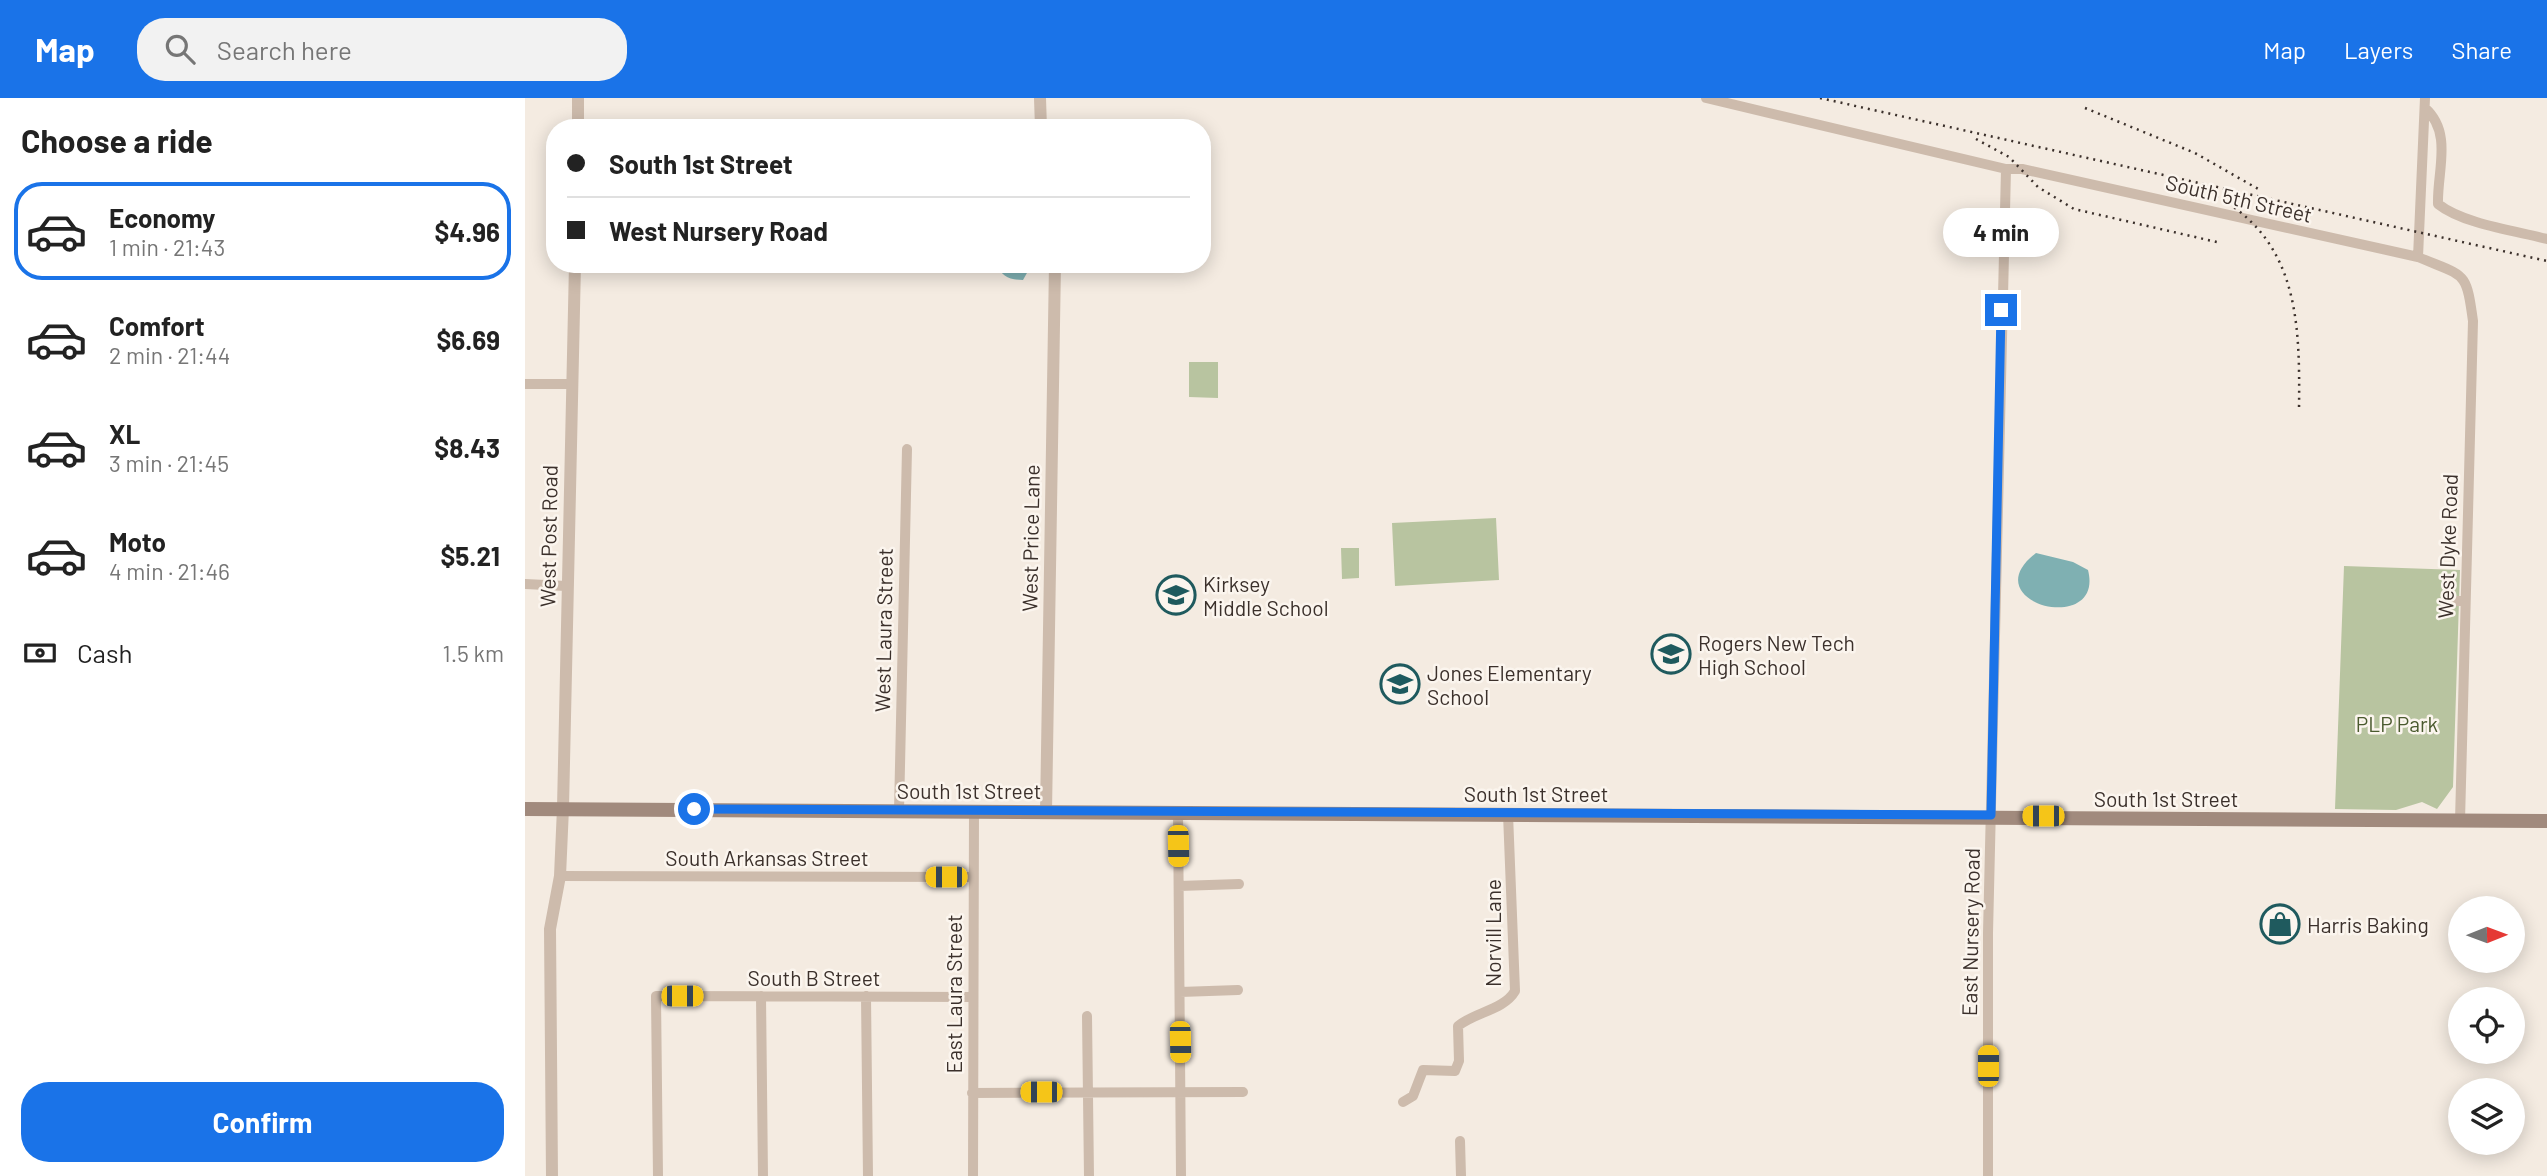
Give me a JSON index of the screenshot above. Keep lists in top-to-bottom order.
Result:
{
  "streets": {
    "main road": ["South 1st Street"],
    "street": [
      "South 5th Street",
      "West Post Road",
      "West Price Lane",
      "West Dyke Road",
      "West Laura Street",
      "South Arkansas Street",
      "East Nursery Road",
      "Norvill Lane",
      "South B Street",
      "East Laura Street"
    ]
  },
  "crossings": [
    ["South 5th Street", "West Dyke Road"],
    ["South 5th Street", "East Nursery Road"],
    ["West Post Road", "South 1st Street"],
    ["West Post Road", "South Arkansas Street"],
    ["West Price Lane", "South 1st Street"],
    ["West Dyke Road", "South 1st Street"],
    ["West Laura Street", "South 1st Street"],
    ["South 1st Street", "East Nursery Road"],
    ["South 1st Street", "Norvill Lane"],
    ["South 1st Street", "East Laura Street"],
    ["South Arkansas Street", "East Laura Street"],
    ["South B Street", "East Laura Street"]
  ],
  "parks": ["PLP Park"],
  "places": {
    "school or university": ["Kirksey Middle School", "Rogers New Tech High School", "Jones Elementary School"],
    "shop": ["Harris Baking"]
  },
  "north": "right",
  "page": {
    "header": "Map",
    "search": "Search here",
    "nav": ["Map", "Layers", "Share"],
    "heading": "Choose a ride",
    "banner": ["South 1st Street", "West Nursery Road"],
    "list": [
      {
        "name": "Economy",
        "note": "1 min · 21:43",
        "value": "$4.96"
      },
      {
        "name": "Comfort",
        "note": "2 min · 21:44",
        "value": "$6.69"
      },
      {
        "name": "XL",
        "note": "3 min · 21:45",
        "value": "$8.43"
      },
      {
        "name": "Moto",
        "note": "4 min · 21:46",
        "value": "$5.21"
      }
    ],
    "bubble": "4 min",
    "pay": ["Cash", "1.5 km"],
    "buttons": "Confirm"
  }
}
